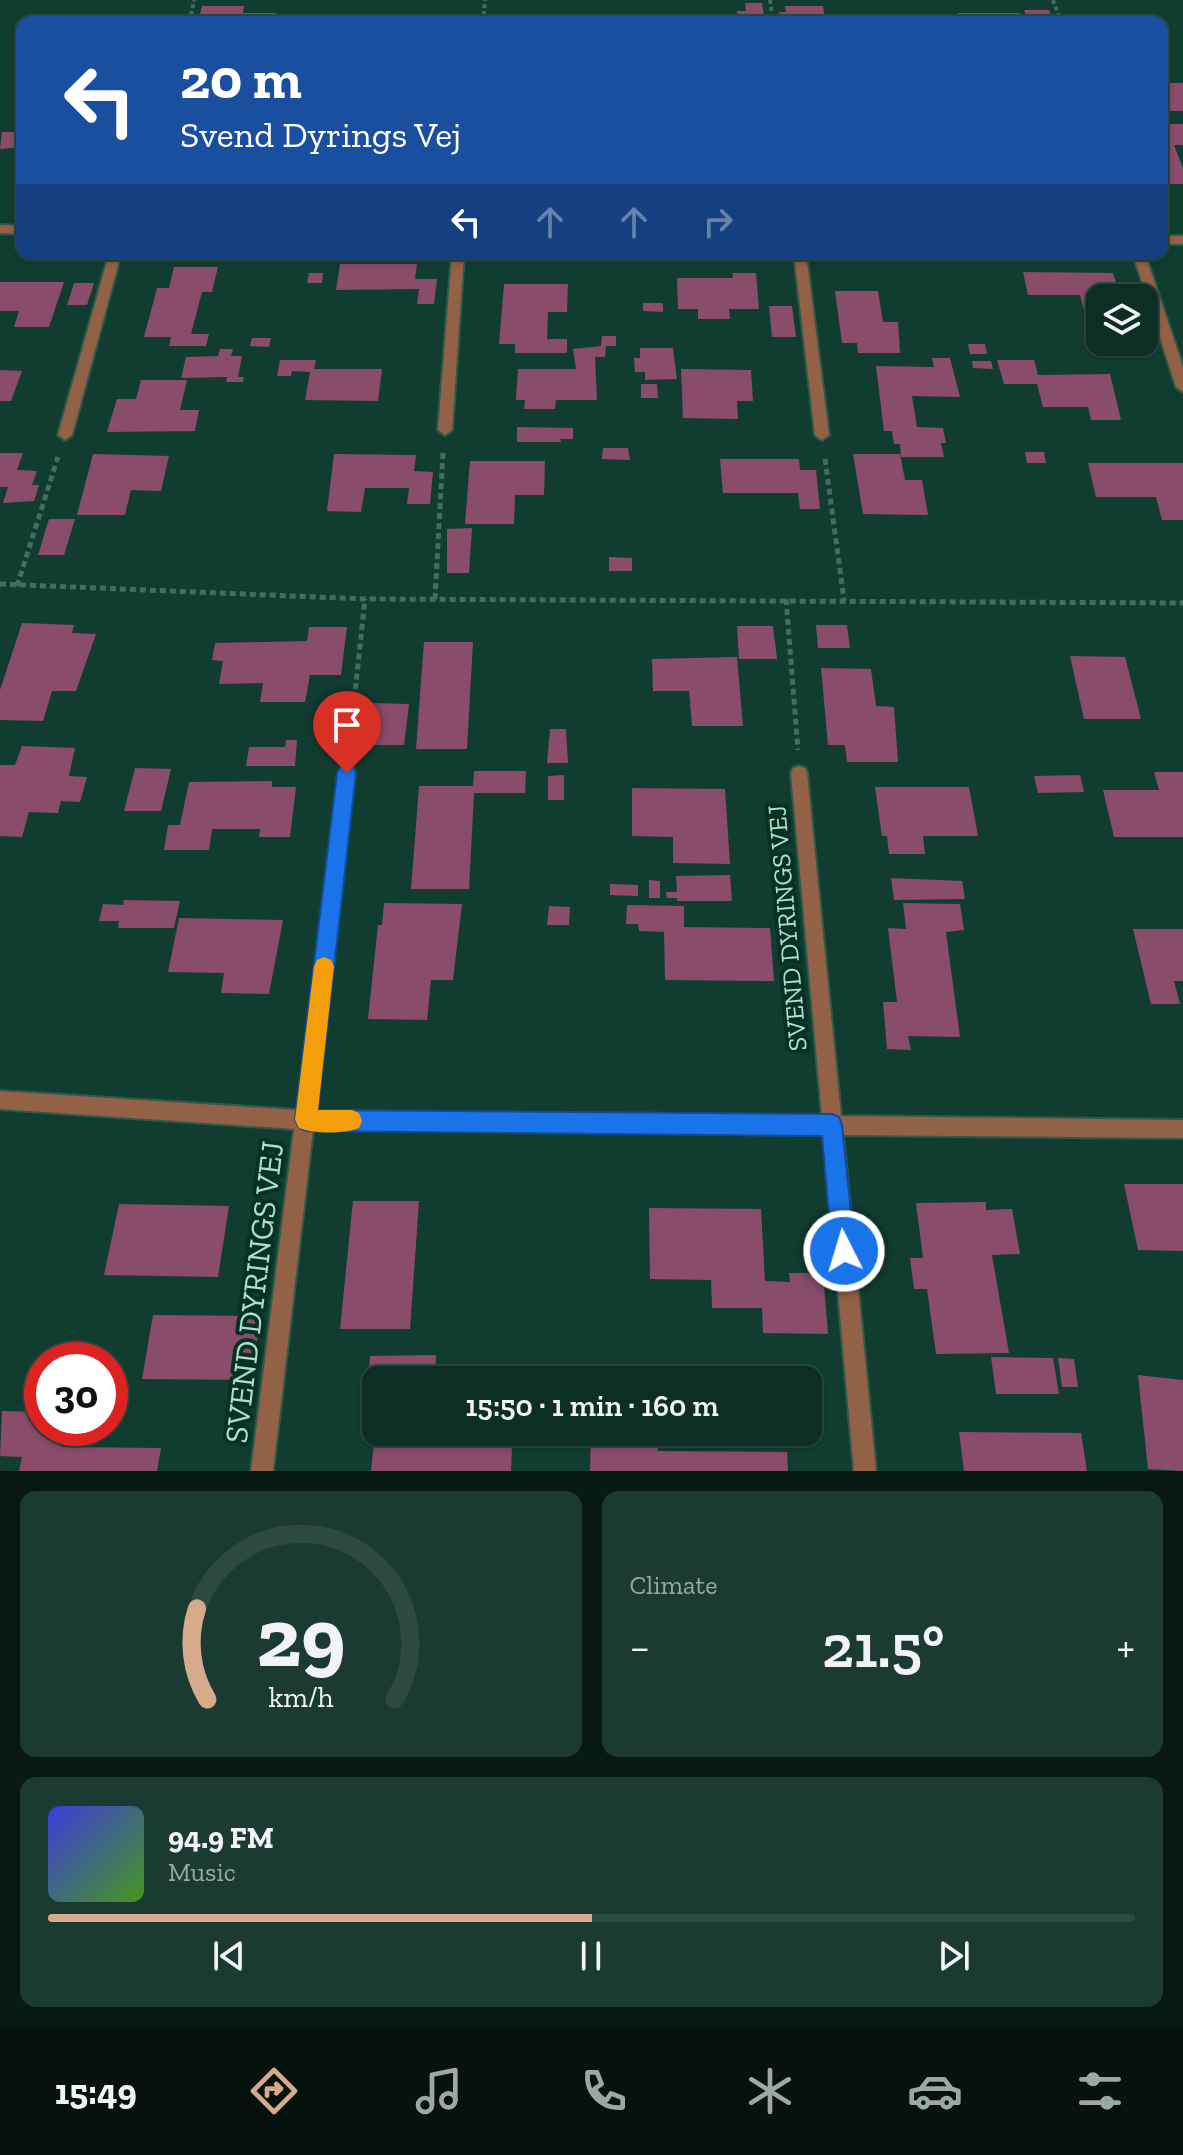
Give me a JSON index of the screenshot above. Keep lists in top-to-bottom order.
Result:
{
  "streets": {
    "street": ["SVEND DYRINGS VEJ"]
  },
  "page": {
    "turn": ["20 m", "Svend Dyrings Vej"],
    "limit": "30",
    "trip": "15:50 · 1 min · 160 m",
    "tile": "Climate",
    "heat": ["−", "21.5°", "+"],
    "song": ["94.9 FM", "Music"],
    "tabs": "15:49",
    "gauge": ["29", "km/h"]
  }
}
